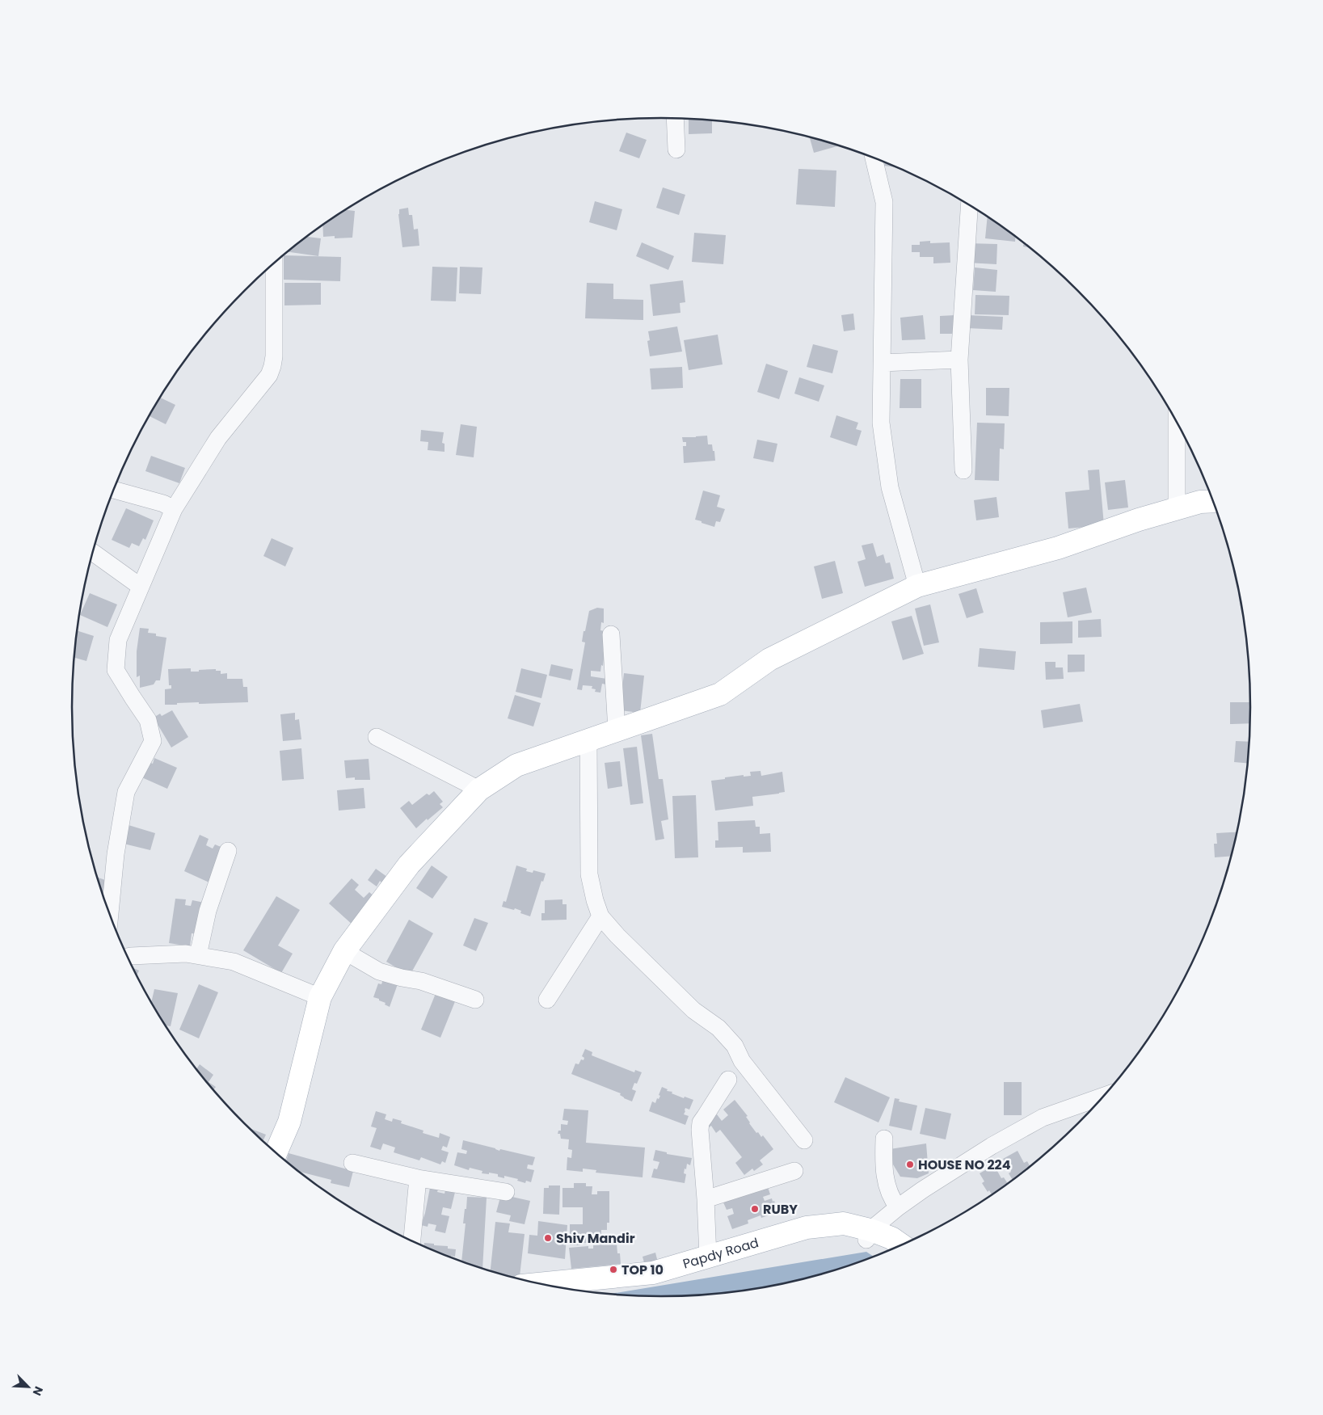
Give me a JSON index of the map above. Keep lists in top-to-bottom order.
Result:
{
  "streets": {
    "main road": ["Papdy Road"]
  },
  "places": [
    "HOUSE NO 224",
    "RUBY",
    "Shiv Mandir",
    "TOP 10"
  ],
  "north": "bottom right"
}
